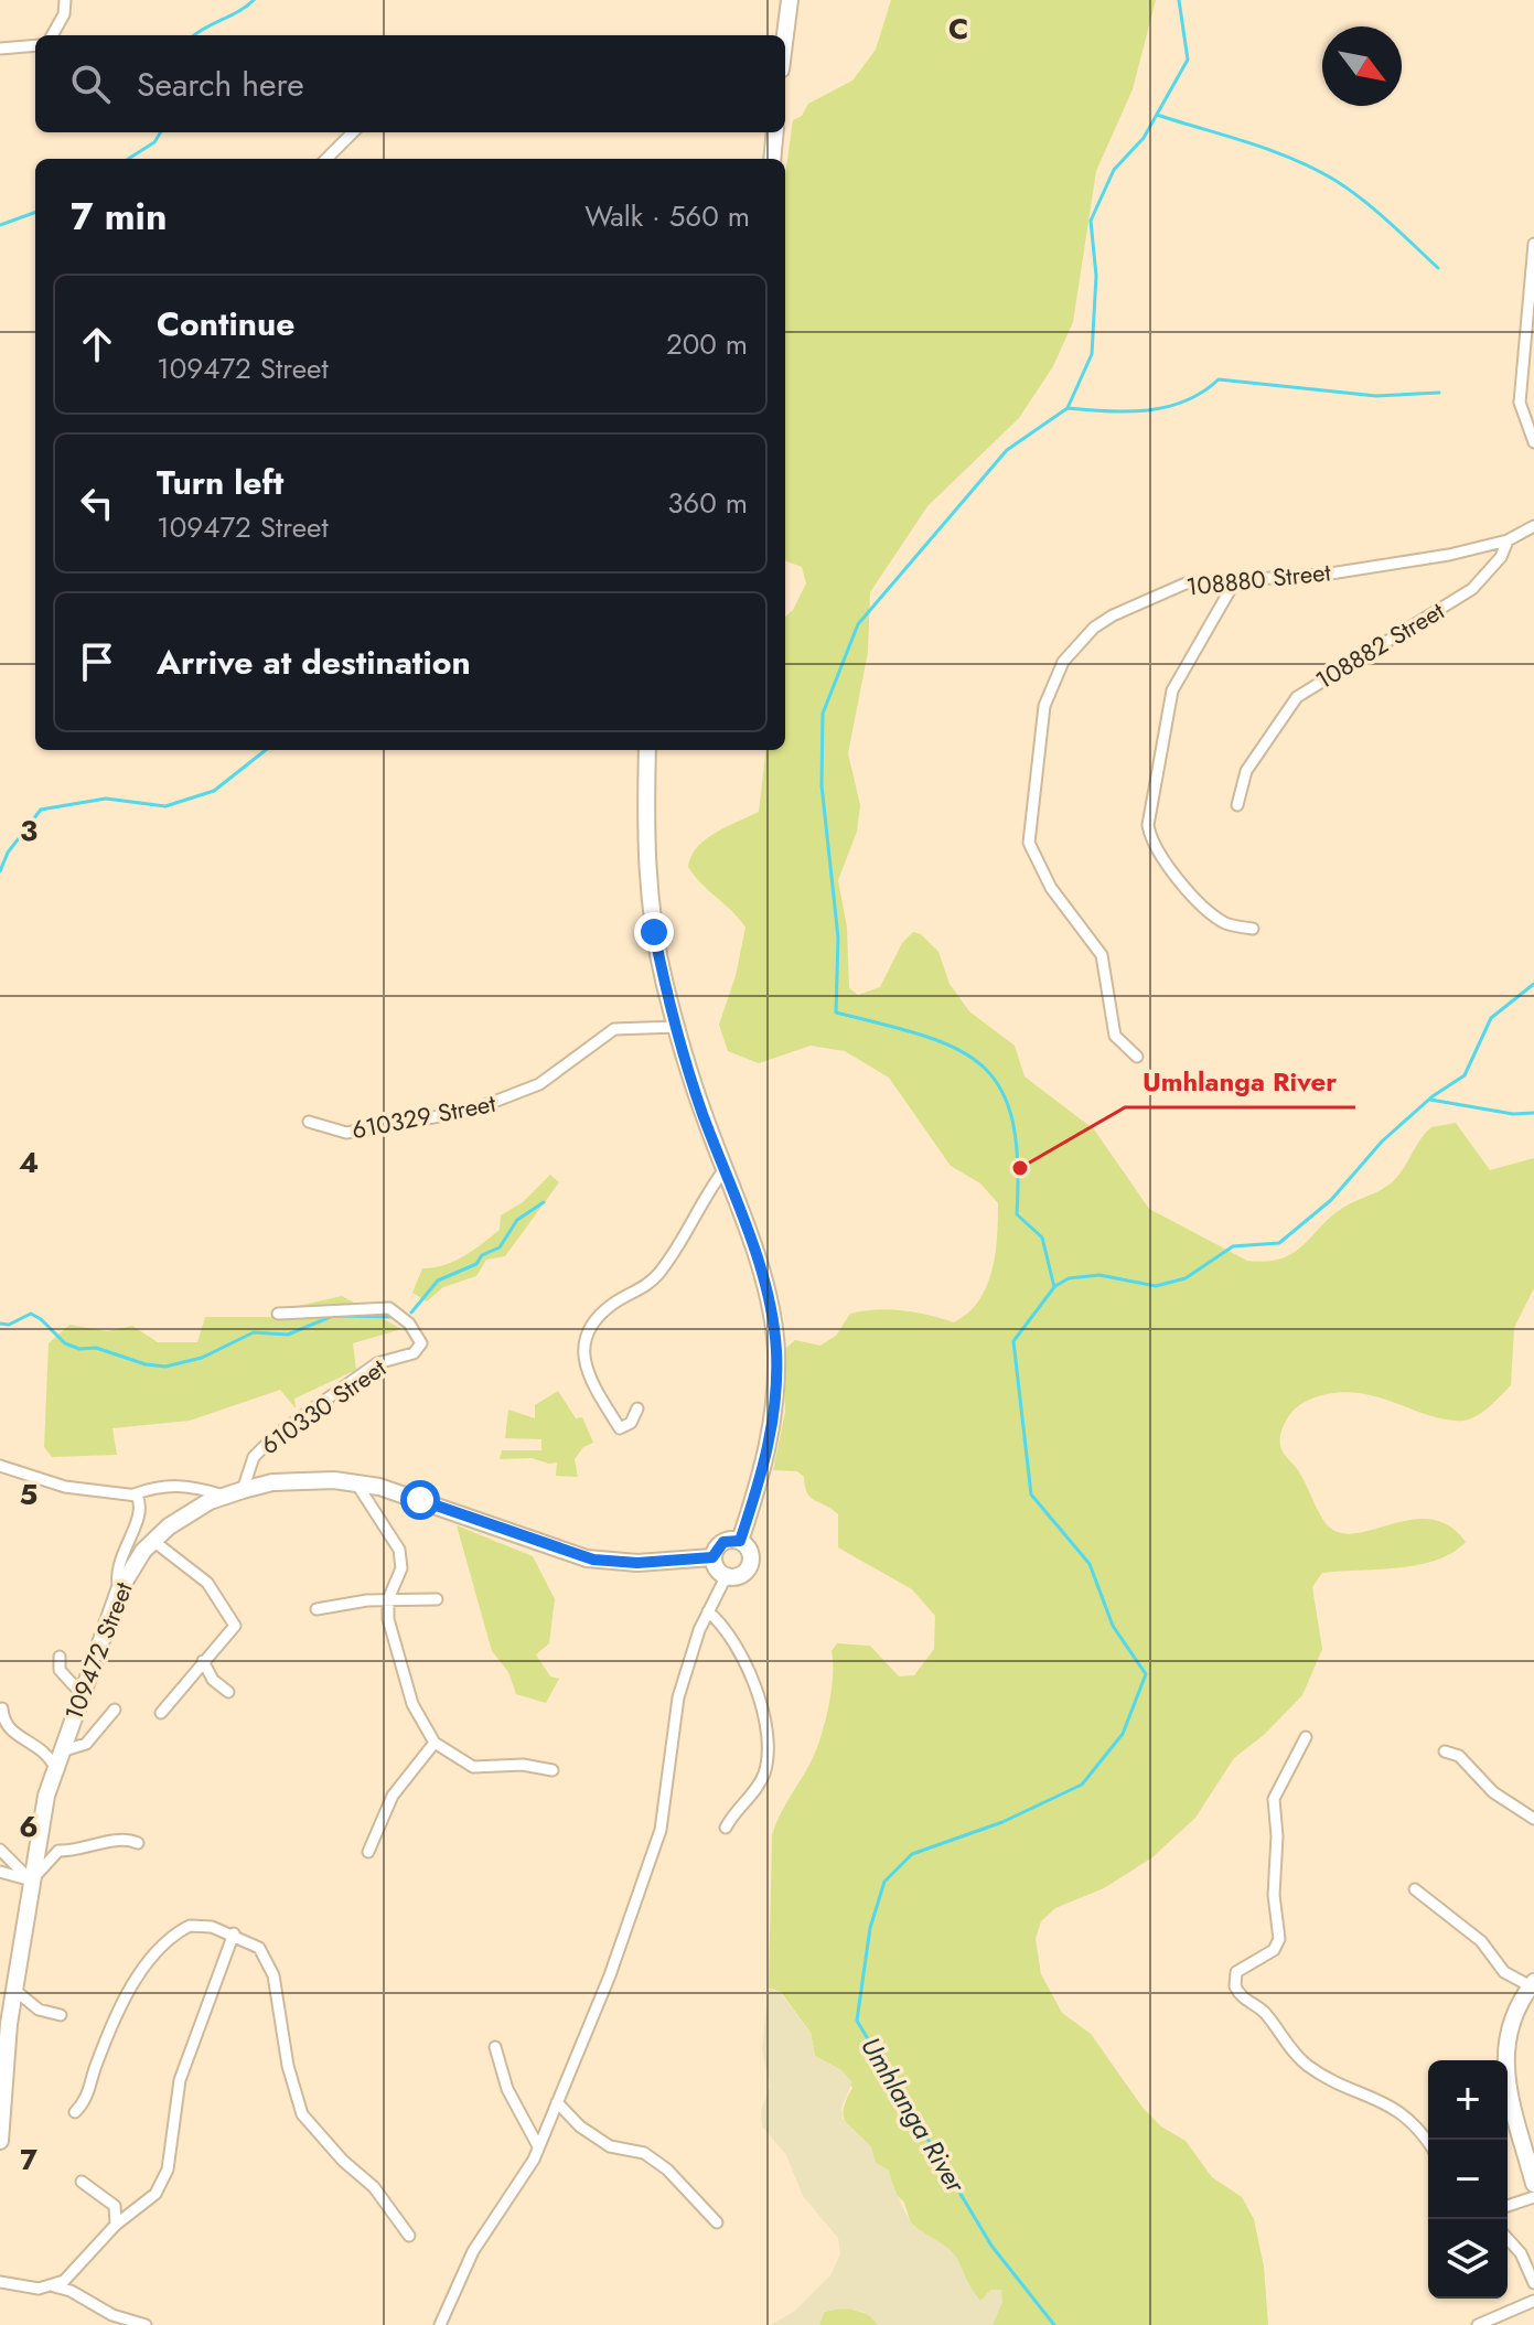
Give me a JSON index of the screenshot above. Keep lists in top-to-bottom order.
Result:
{
  "streets": {
    "street": [
      "108880 Street",
      "108882 Street",
      "610329 Street",
      "610330 Street",
      "109472 Street"
    ]
  },
  "crossings": [
    ["108880 Street", "108882 Street"],
    ["610330 Street", "109472 Street"]
  ],
  "water": ["Umhlanga River"],
  "places": ["Umhlanga River"],
  "north": "bottom right",
  "page": {
    "search": "Search here",
    "heading": ["7 min", "Walk · 560 m"],
    "list": [
      ["Continue", "109472 Street", "200 m"],
      ["Turn left", "109472 Street", "360 m"],
      "Arrive at destination"
    ],
    "map_buttons": ["+", "−"]
  },
  "grid": {
    "columns": ["C"],
    "rows": [
      "3",
      "4",
      "5",
      "6",
      "7"
    ]
  }
}
